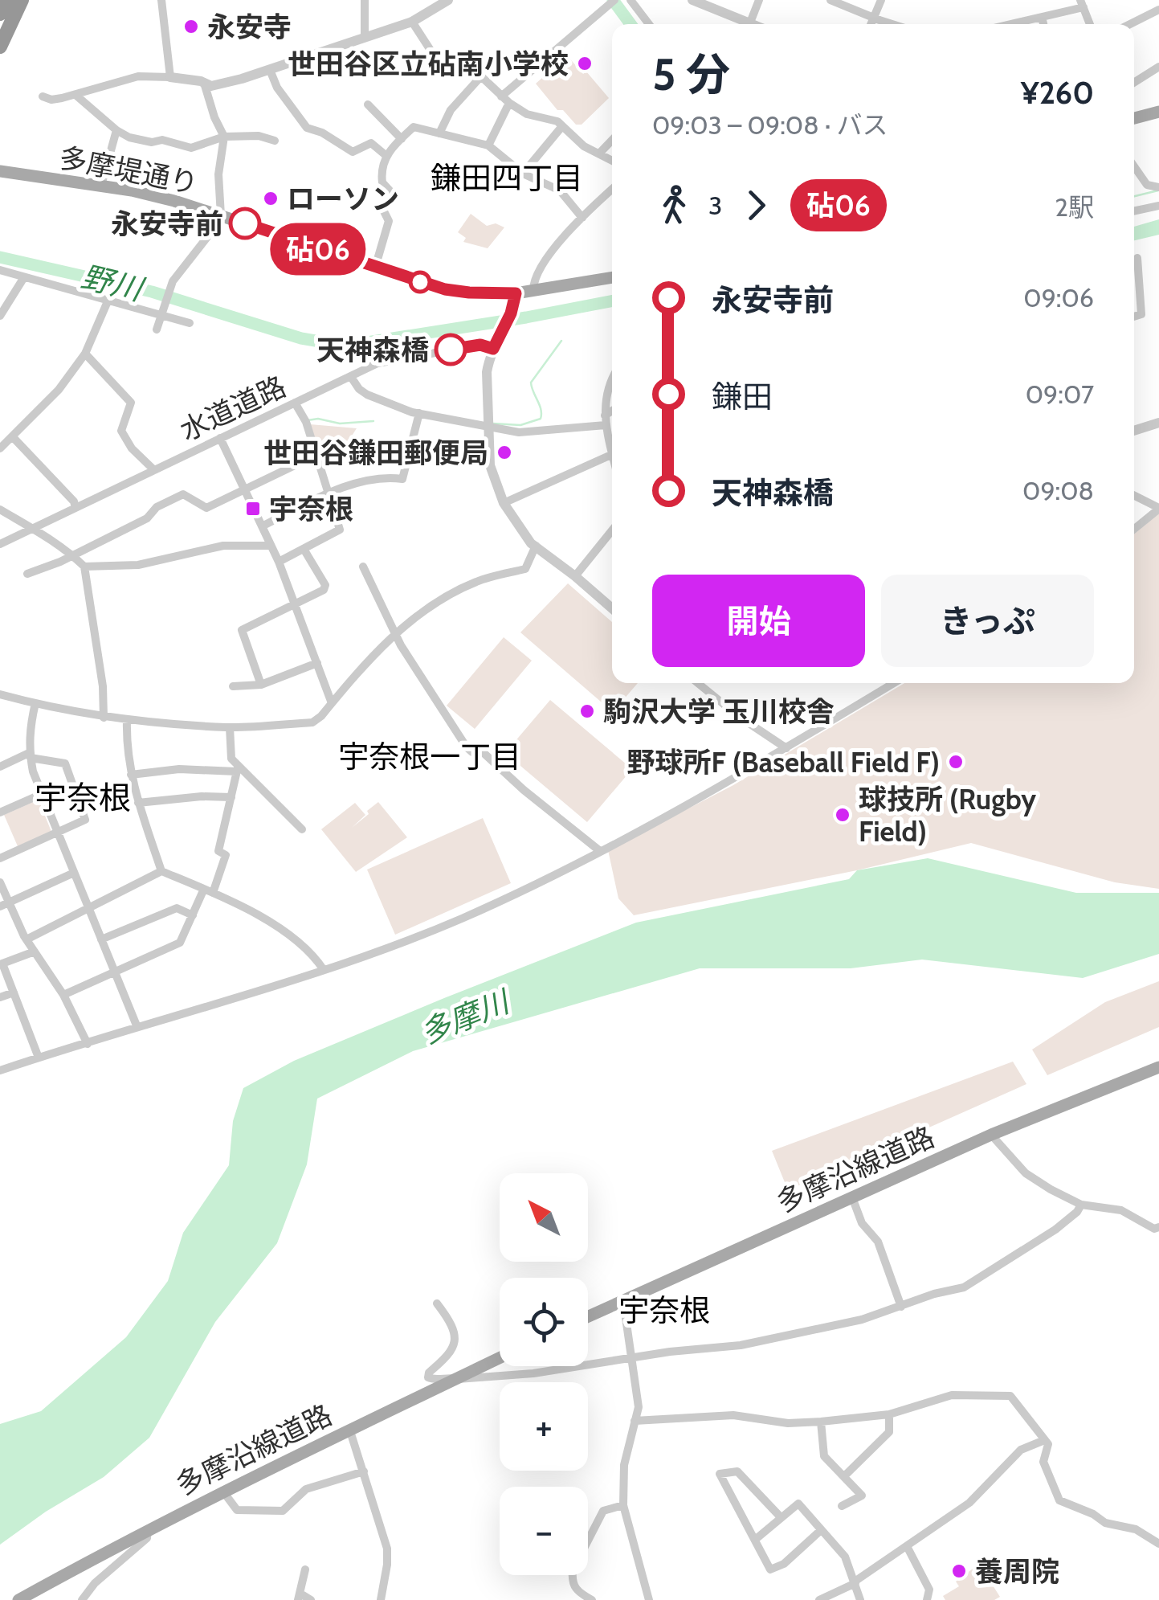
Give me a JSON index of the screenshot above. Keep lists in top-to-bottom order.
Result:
{
  "streets": {
    "main road": ["多摩堤通り", "多摩沿線道路"],
    "street": ["水道道路"]
  },
  "districts": [
    "鎌田四丁目",
    "宇奈根一丁目",
    "宇奈根",
    "宇奈根"
  ],
  "water": ["野川", "多摩川"],
  "places": {
    "other": [
      "永安寺",
      "世田谷区立砧南小学校",
      "ローソン",
      "永安寺前",
      "天神森橋",
      "世田谷鎌田郵便局",
      "駒沢大学 玉川校舎",
      "野球所F (Baseball Field F)",
      "球技所 (Rugby Field)",
      "養周院"
    ],
    "transit": ["宇奈根"]
  },
  "lines": ["bus line 砧06"],
  "north": "top left",
  "page": {
    "on_map": "砧06",
    "heading": ["5 分", "09:03 – 09:08 · バス", "¥260"],
    "legs": ["3", "砧06", "2駅"],
    "list": [
      {
        "name": "永安寺前",
        "value": "09:06"
      },
      {
        "name": "鎌田",
        "value": "09:07"
      },
      {
        "name": "天神森橋",
        "value": "09:08"
      }
    ],
    "buttons": ["開始", "きっぷ"],
    "map_buttons": ["+", "−"]
  }
}
